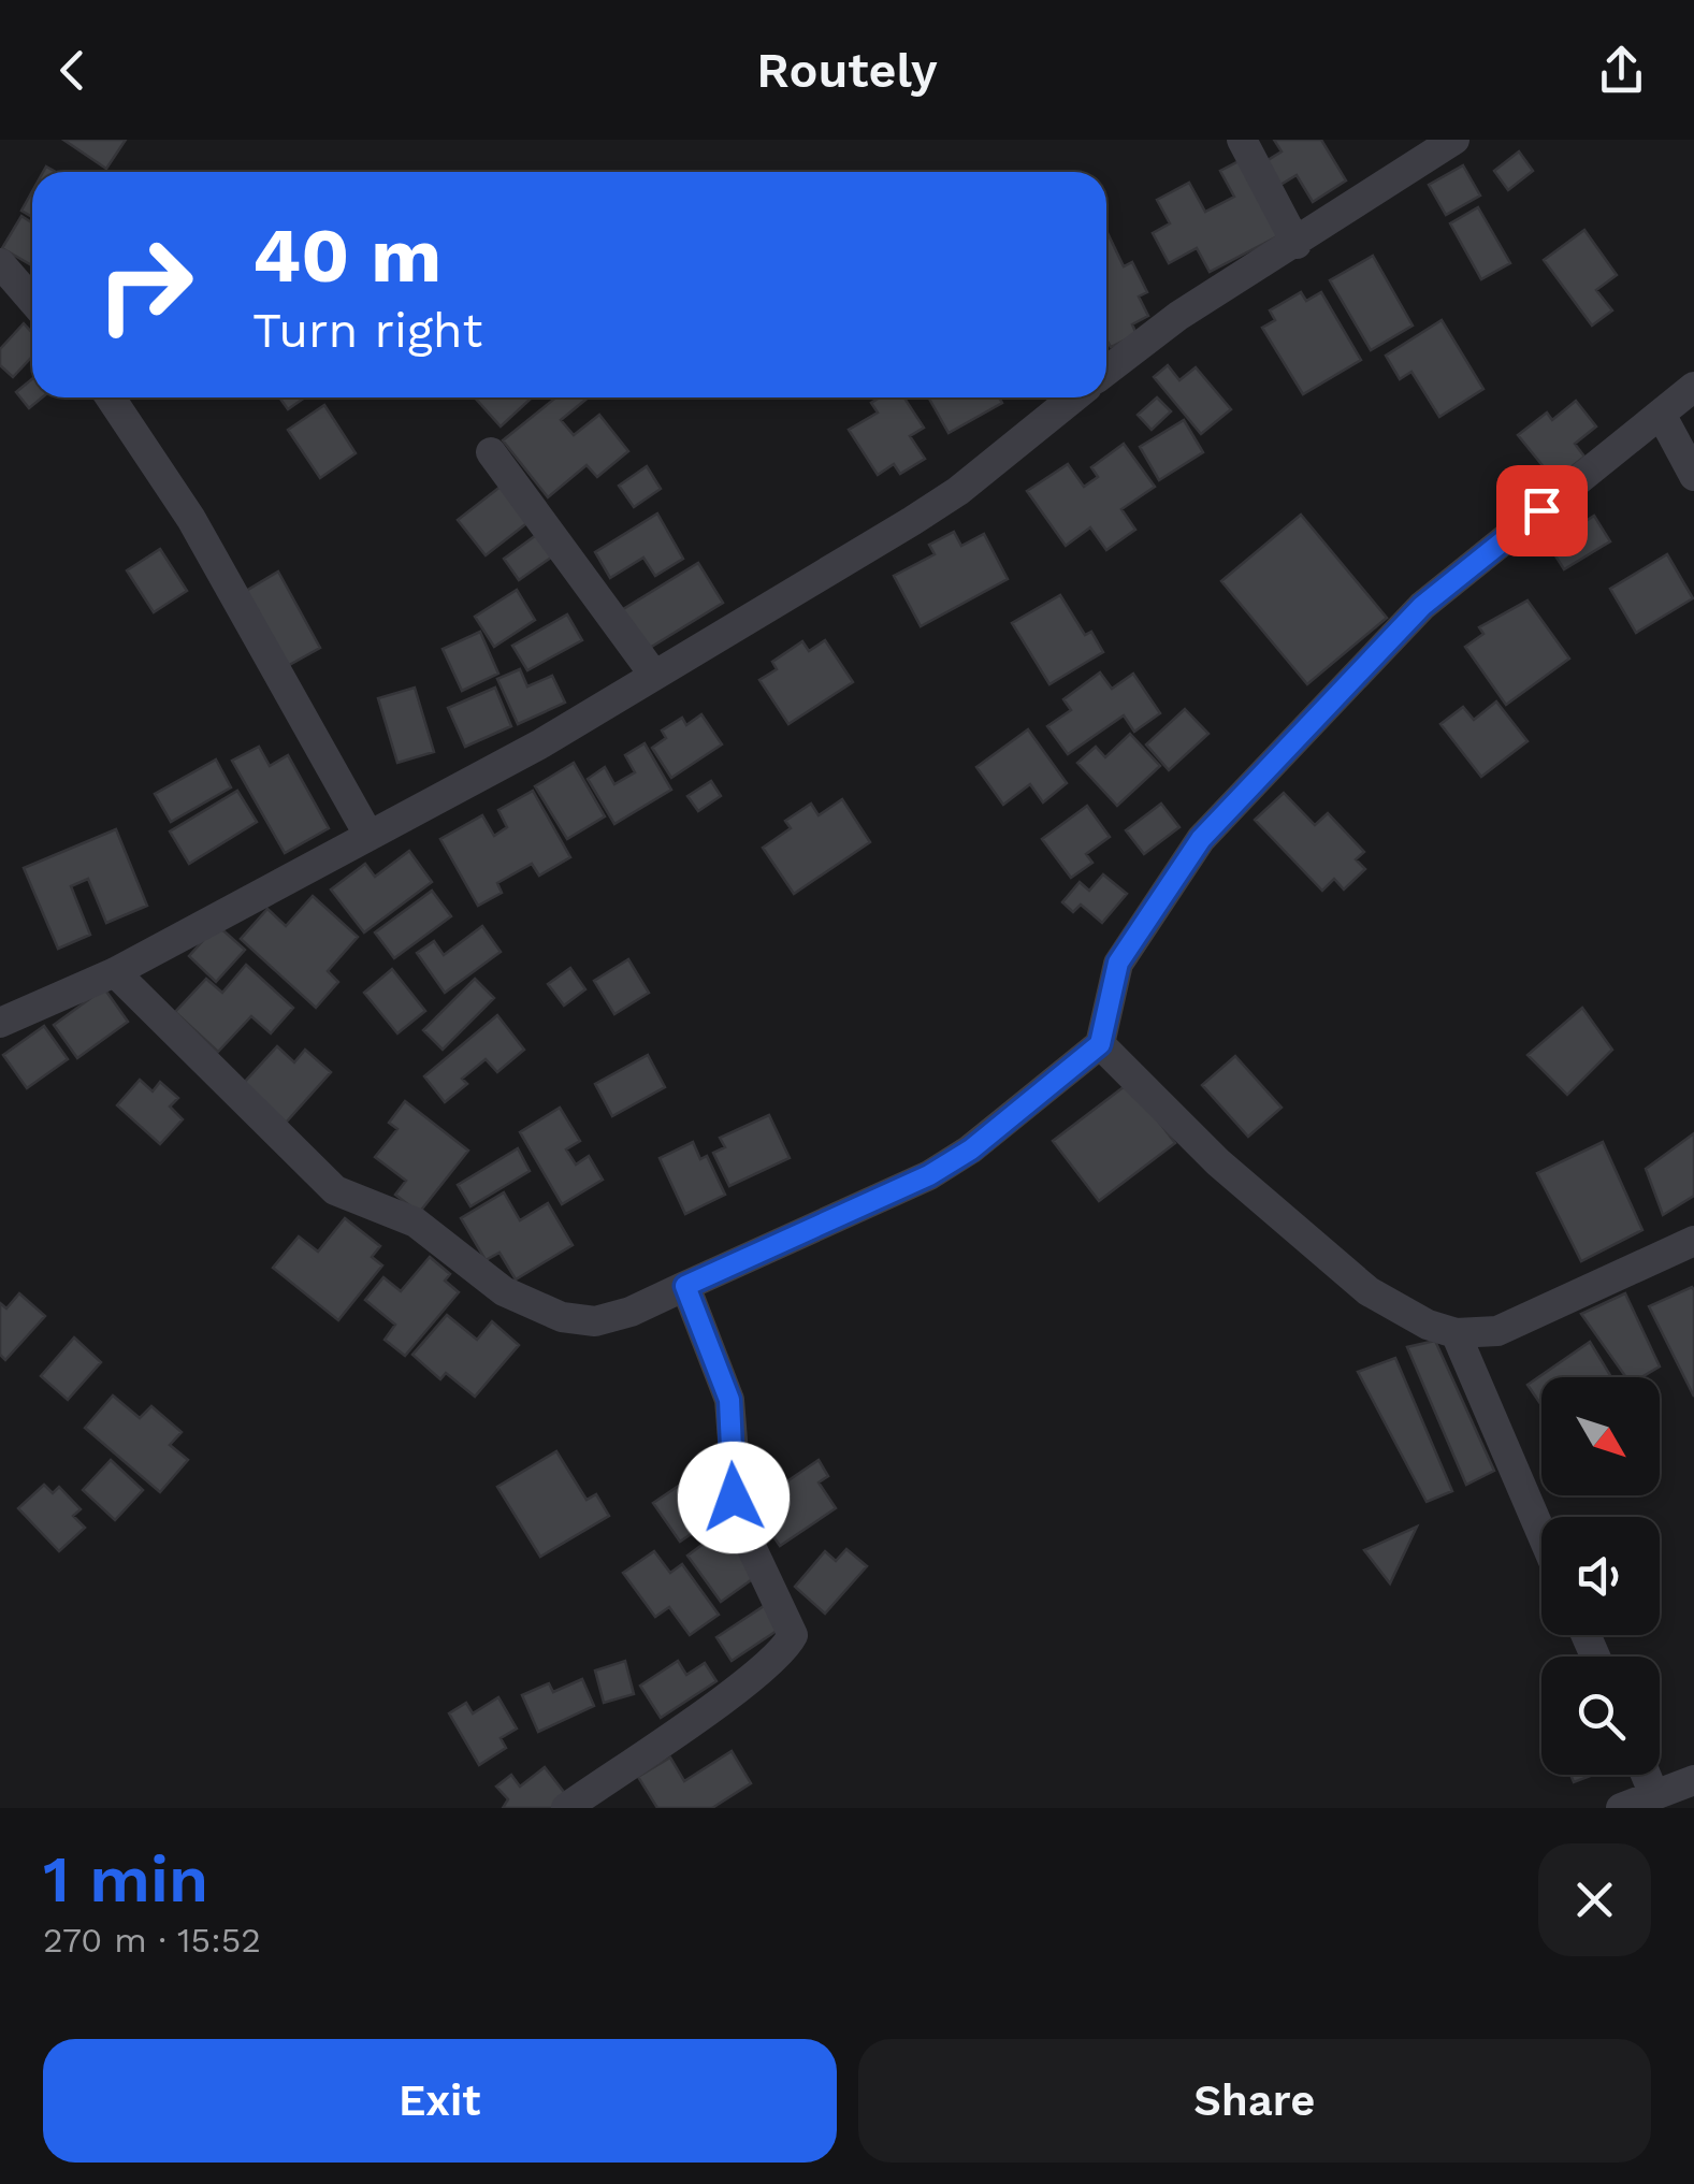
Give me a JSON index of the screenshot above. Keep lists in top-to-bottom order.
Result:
{
  "north": "bottom right",
  "page": {
    "header": "Routely",
    "turn": ["40 m", "Turn right"],
    "heading": ["1 min", "270 m · 15:52"],
    "buttons": ["Exit", "Share"]
  }
}
